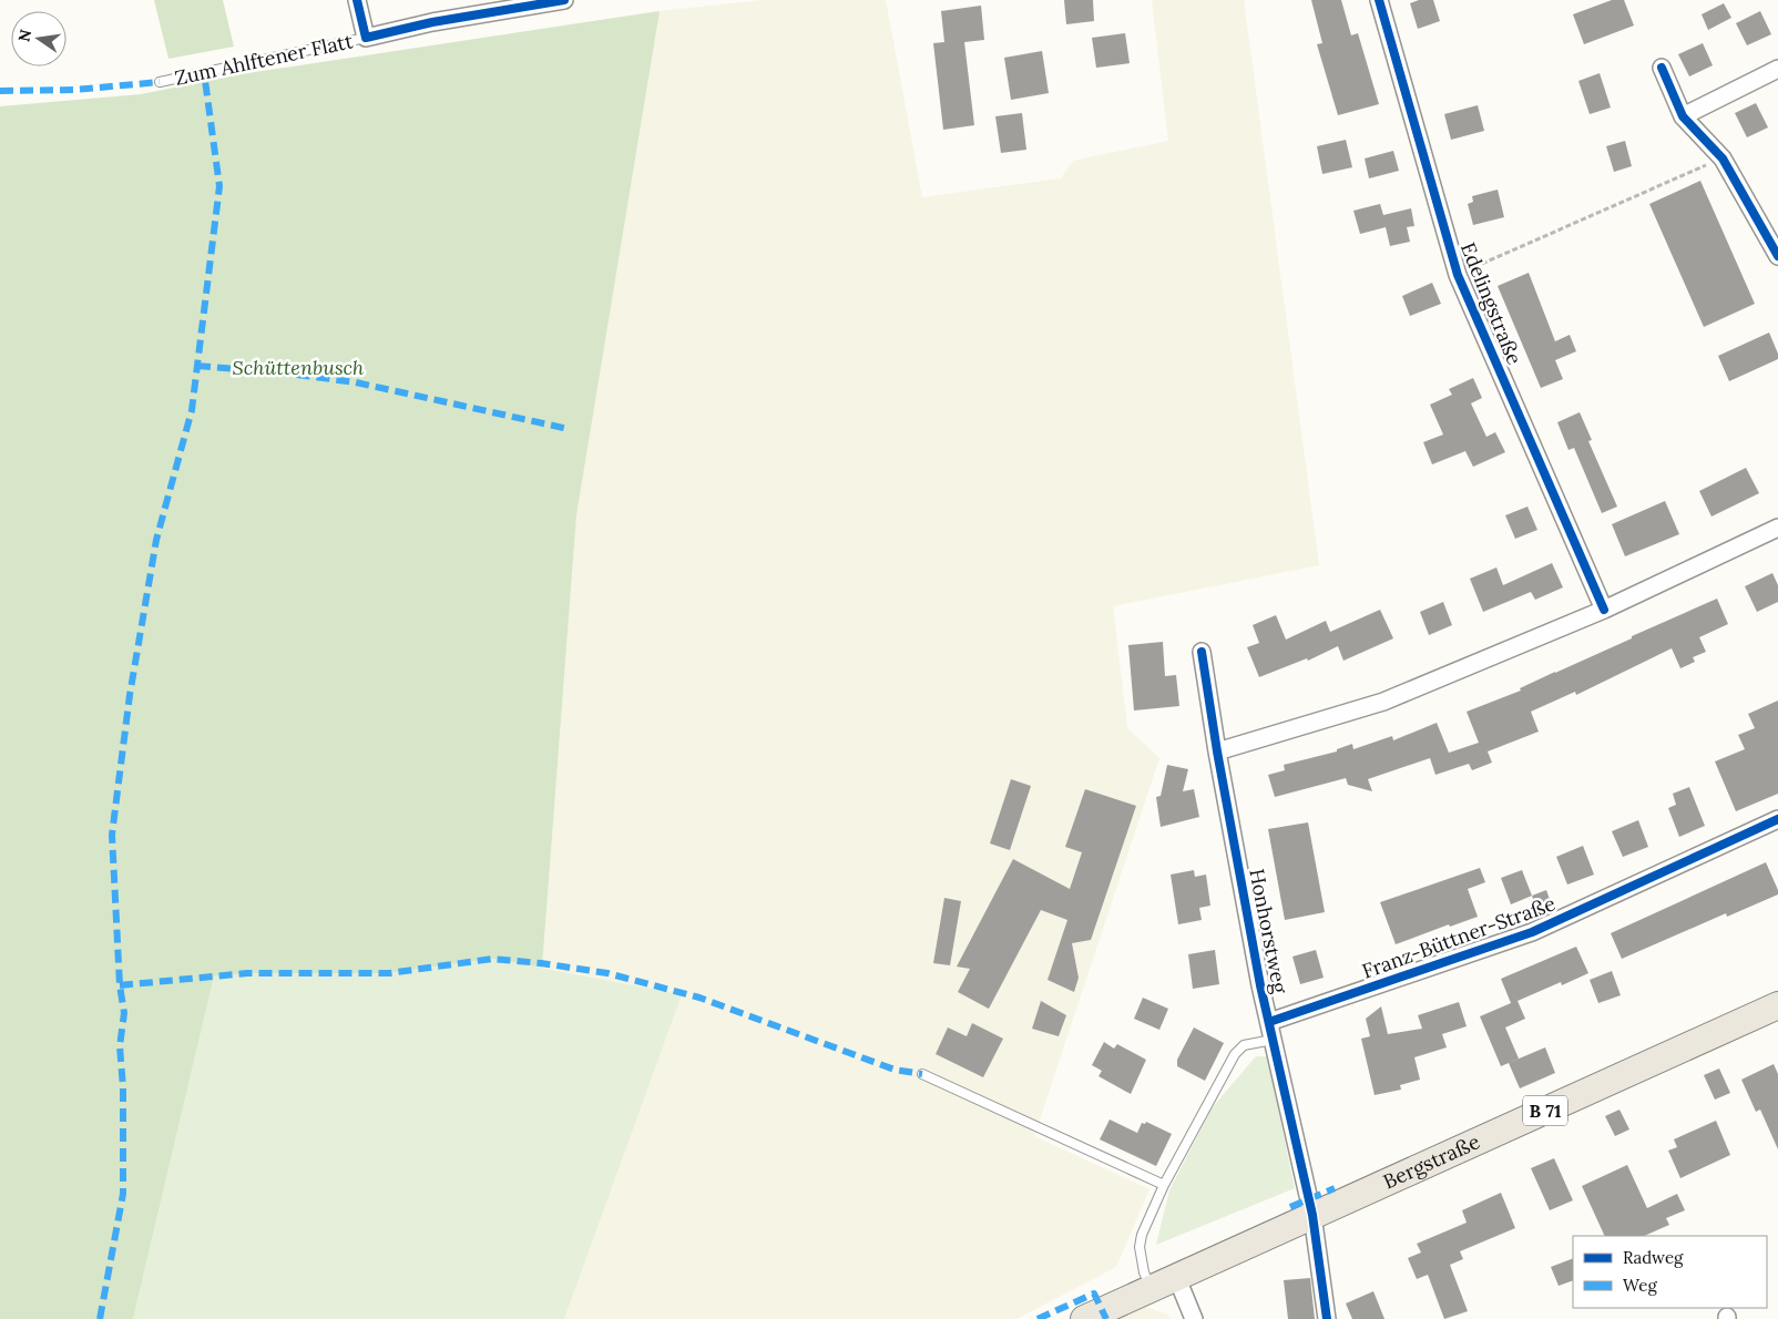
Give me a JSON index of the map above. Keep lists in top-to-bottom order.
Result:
{
  "streets": {
    "main road": ["B 71", "Bergstraße"],
    "street": [
      "Zum Ahlftener Flatt",
      "Edelingstraße",
      "Honhorstweg",
      "Franz-Büttner-Straße"
    ]
  },
  "crossings": [
    ["Honhorstweg", "Franz-Büttner-Straße"],
    ["Honhorstweg", "Bergstraße"]
  ],
  "parks": ["Schüttenbusch"],
  "legend": ["Radweg", "Weg"],
  "north": "left"
}
